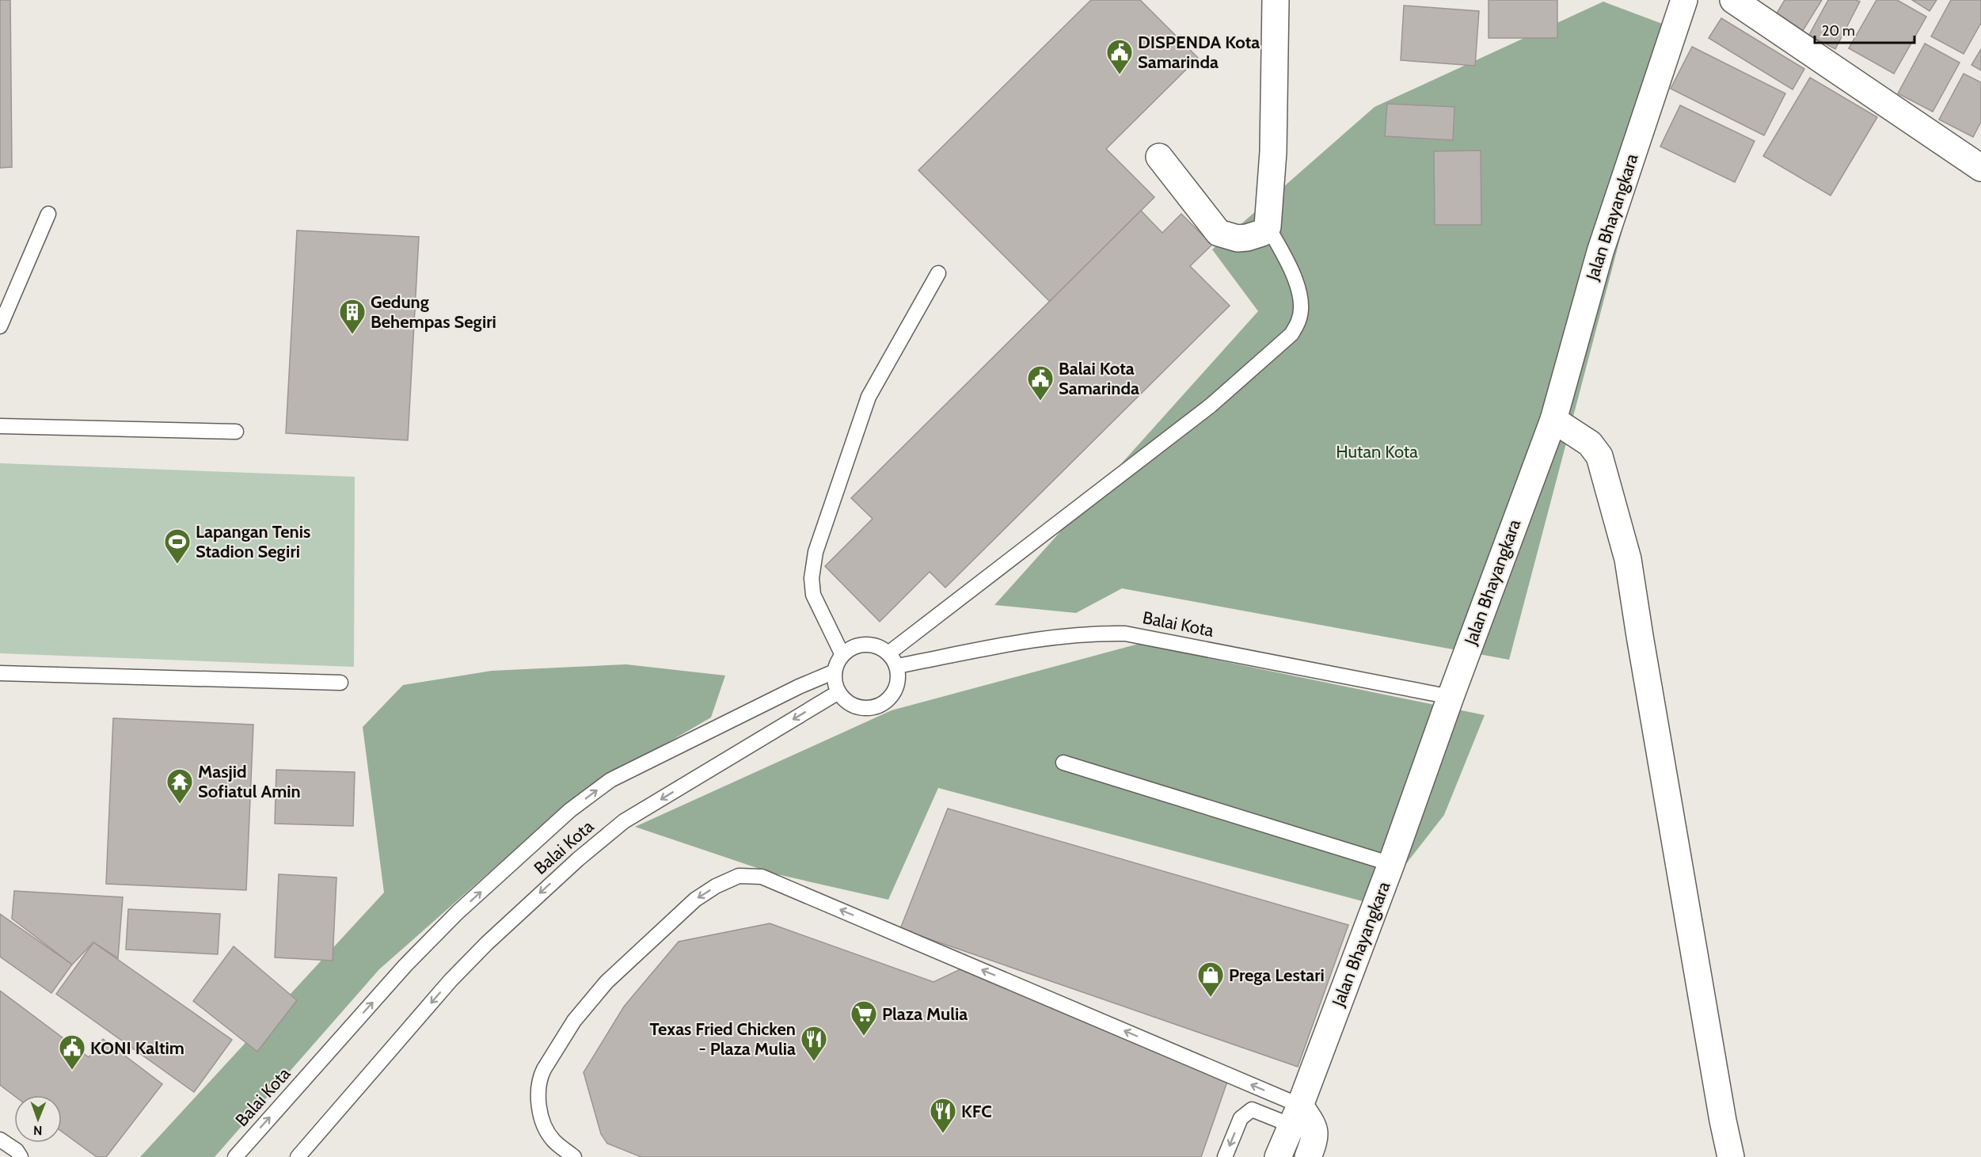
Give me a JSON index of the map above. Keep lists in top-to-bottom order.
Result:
{
  "streets": {
    "street": ["Jalan Bhayangkara"],
    "lane": ["Balai Kota"]
  },
  "crossings": [
    ["Jalan Bhayangkara", "Balai Kota"]
  ],
  "parks": ["Hutan Kota"],
  "places": {
    "public building": ["DISPENDA Kota Samarinda", "Balai Kota Samarinda", "KONI Kaltim"],
    "building": ["Gedung Behempas Segiri"],
    "sports": ["Lapangan Tenis Stadion Segiri"],
    "temple": ["Masjid Sofiatul Amin"],
    "shop": ["Prega Lestari"],
    "supermarket": ["Plaza Mulia"],
    "restaurant": ["Texas Fried Chicken - Plaza Mulia", "KFC"]
  },
  "scale_bar": "20 m",
  "north": "bottom"
}
